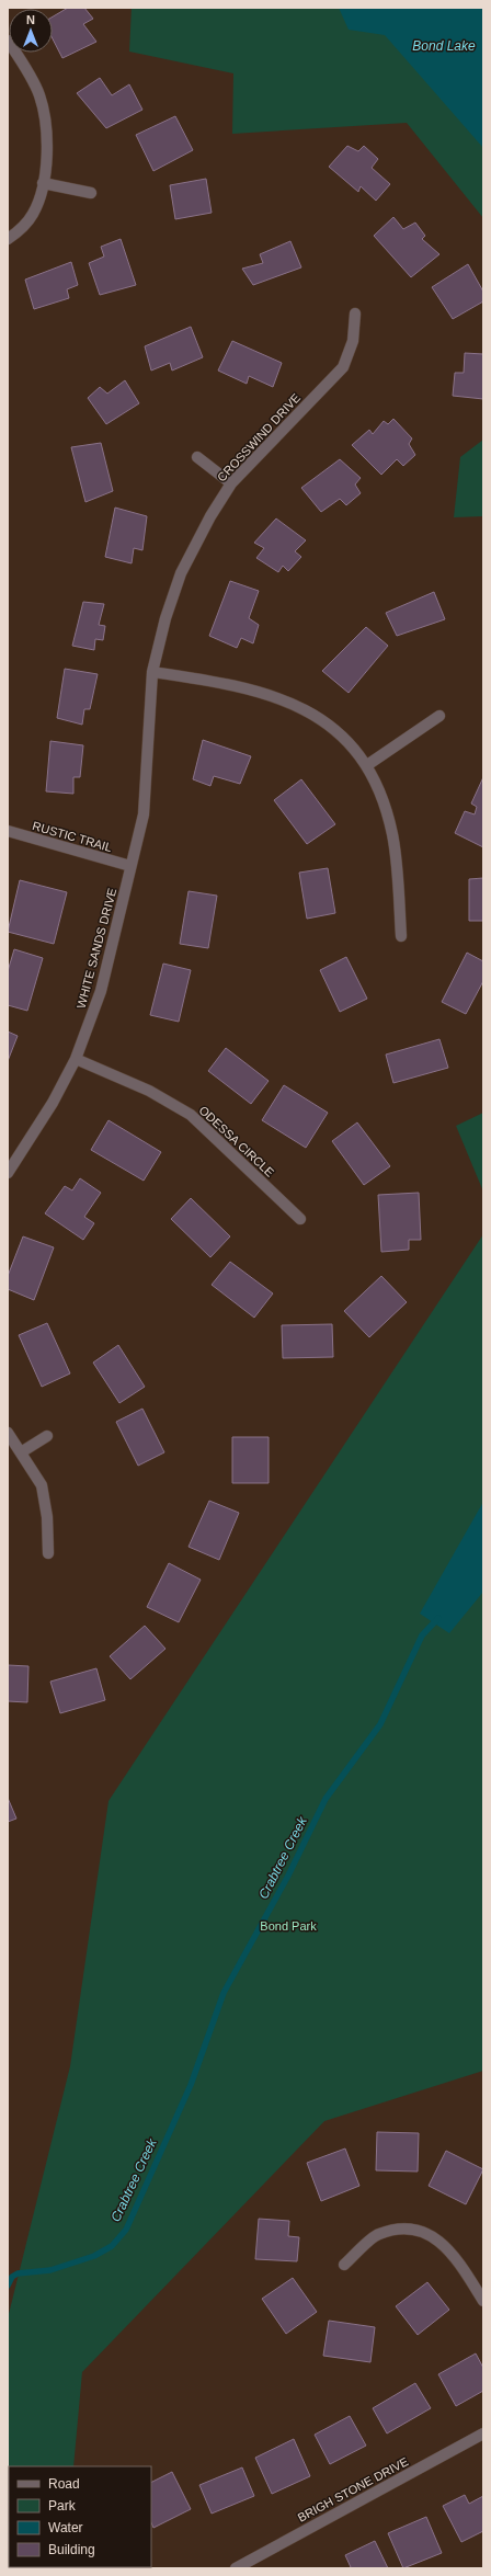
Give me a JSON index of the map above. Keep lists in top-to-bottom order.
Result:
{
  "streets": {
    "street": [
      "CROSSWIND DRIVE",
      "RUSTIC TRAIL",
      "WHITE SANDS DRIVE",
      "ODESSA CIRCLE",
      "BRIGH STONE DRIVE"
    ]
  },
  "crossings": [
    ["CROSSWIND DRIVE", "RUSTIC TRAIL"],
    ["CROSSWIND DRIVE", "WHITE SANDS DRIVE"],
    ["RUSTIC TRAIL", "WHITE SANDS DRIVE"],
    ["WHITE SANDS DRIVE", "ODESSA CIRCLE"]
  ],
  "water": ["Bond Lake", "Crabtree Creek"],
  "parks": ["Bond Park"],
  "legend": [
    "Road",
    "Park",
    "Water",
    "Building"
  ],
  "north": "top"
}
